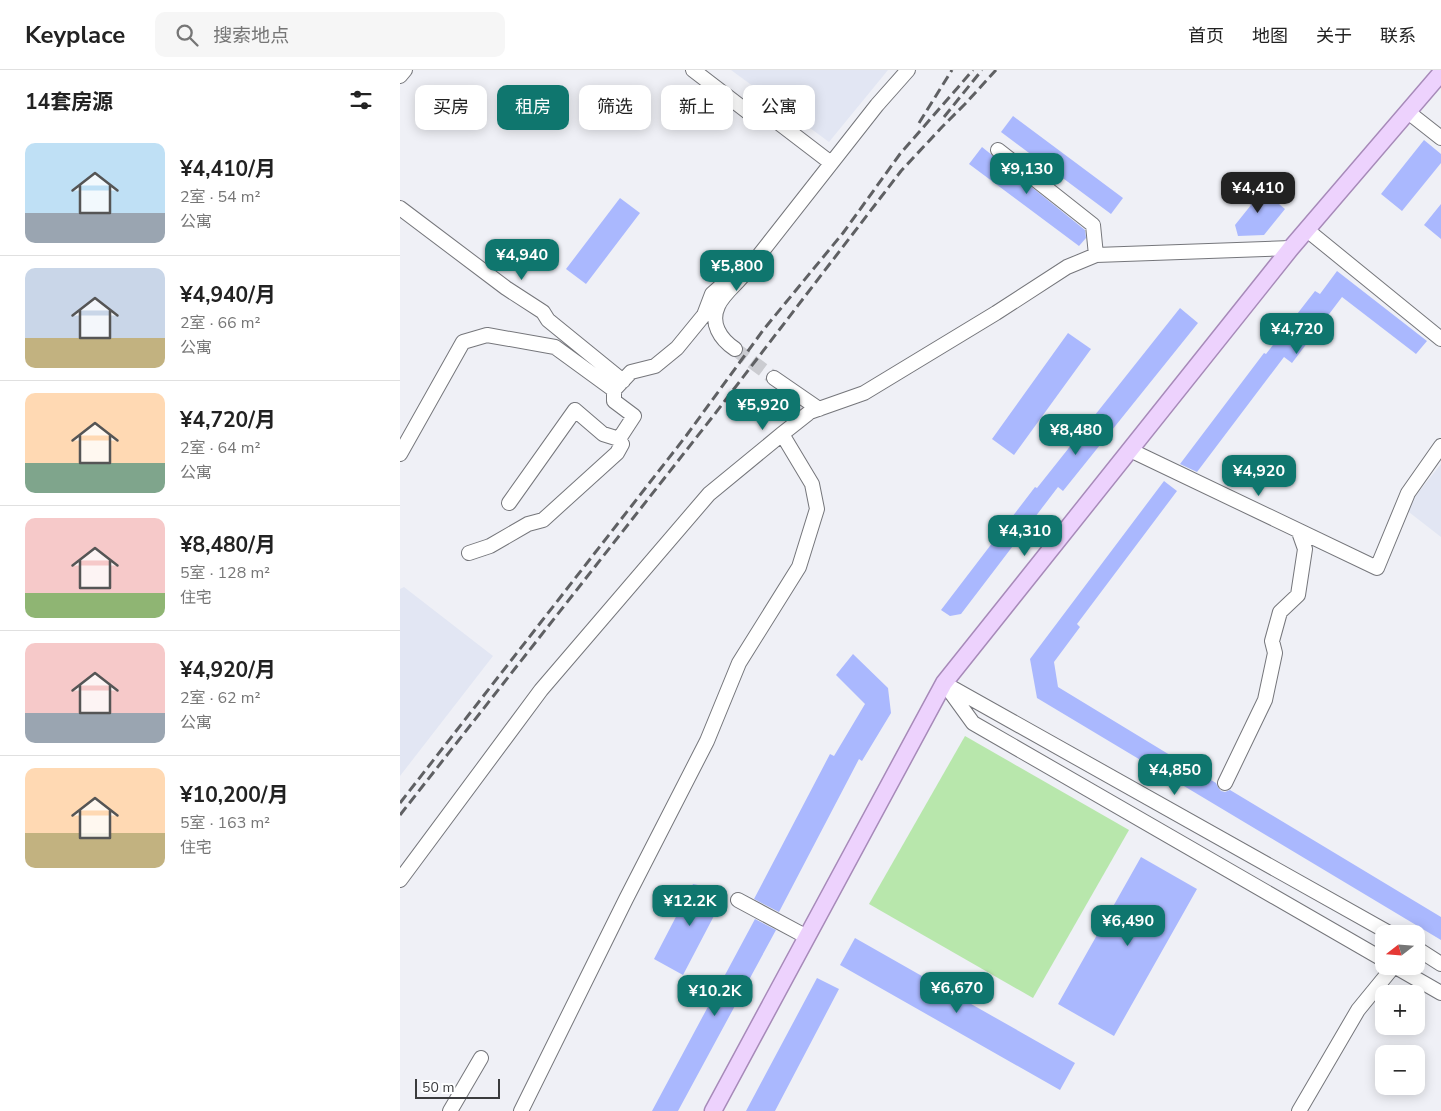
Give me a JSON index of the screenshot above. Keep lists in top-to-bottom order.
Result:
{
  "scale_bar": "50 m",
  "north": "left",
  "page": {
    "header": "Keyplace",
    "search": "搜索地点",
    "nav": [
      "首页",
      "地图",
      "关于",
      "联系"
    ],
    "heading": "14套房源",
    "chip": [
      "买房",
      "租房",
      "筛选",
      "新上",
      "公寓"
    ],
    "list": [
      {
        "name": "¥4,410/月",
        "note": "2室 · 54 m² · 公寓"
      },
      {
        "name": "¥4,940/月",
        "note": "2室 · 66 m² · 公寓"
      },
      {
        "name": "¥4,720/月",
        "note": "2室 · 64 m² · 公寓"
      },
      {
        "name": "¥8,480/月",
        "note": "5室 · 128 m² · 住宅"
      },
      {
        "name": "¥4,920/月",
        "note": "2室 · 62 m² · 公寓"
      },
      {
        "name": "¥10,200/月",
        "note": "5室 · 163 m² · 住宅"
      }
    ],
    "price": [
      "¥9,130",
      "¥4,410",
      "¥4,940",
      "¥5,800",
      "¥4,720",
      "¥5,920",
      "¥8,480",
      "¥4,920",
      "¥4,310",
      "¥4,850",
      "¥12.2K",
      "¥6,490",
      "¥6,670",
      "¥10.2K"
    ],
    "map_buttons": ["+", "−"],
    "scale": "50 m"
  }
}
